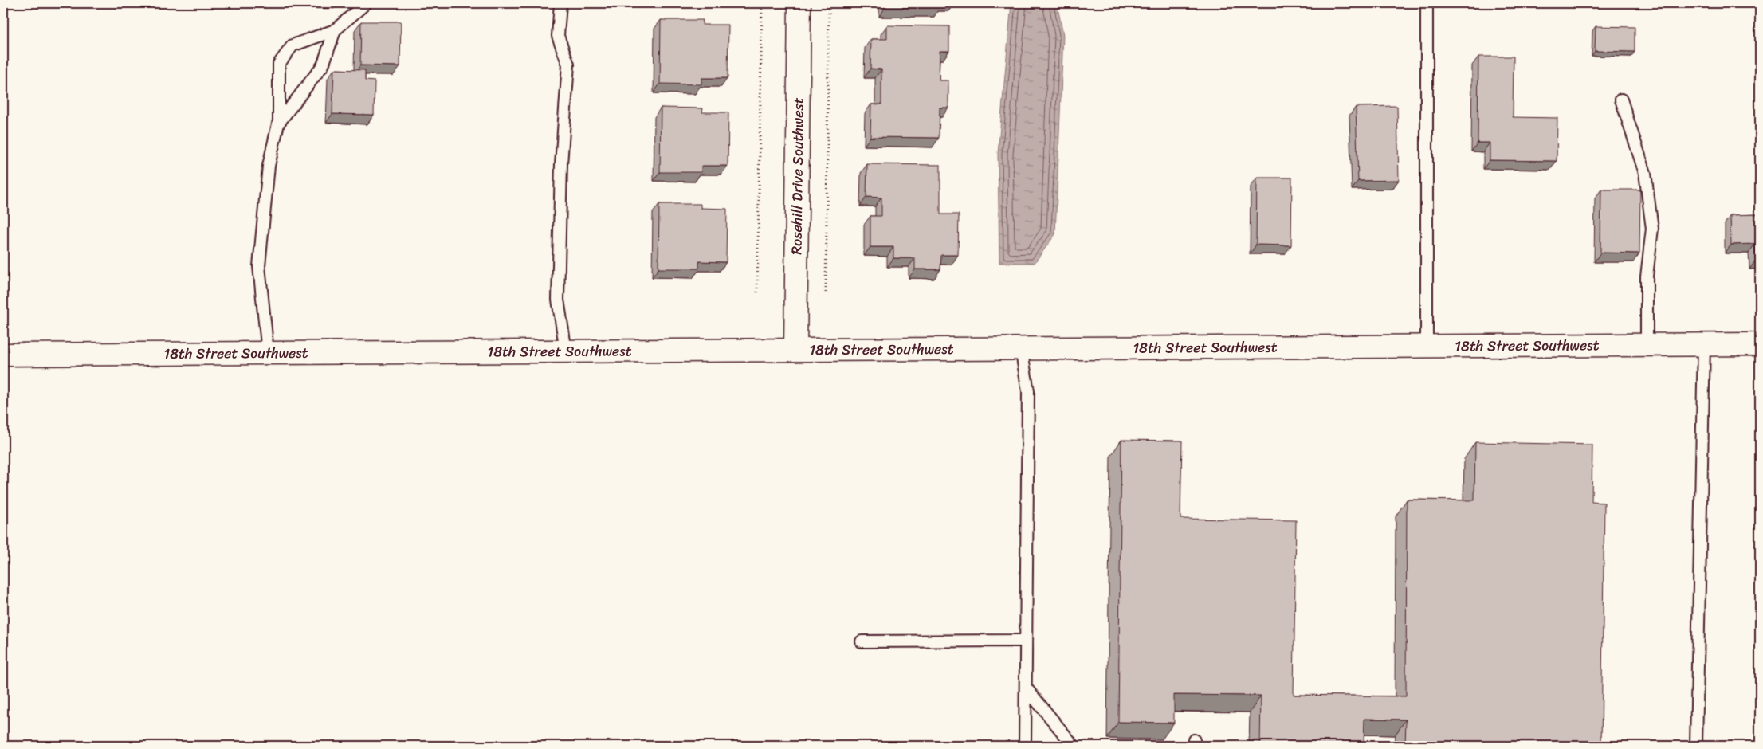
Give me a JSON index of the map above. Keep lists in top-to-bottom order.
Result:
{
  "streets": {
    "street": ["Rosehill Drive Southwest", "18th Street Southwest"]
  },
  "crossings": [
    ["Rosehill Drive Southwest", "18th Street Southwest"]
  ]
}
